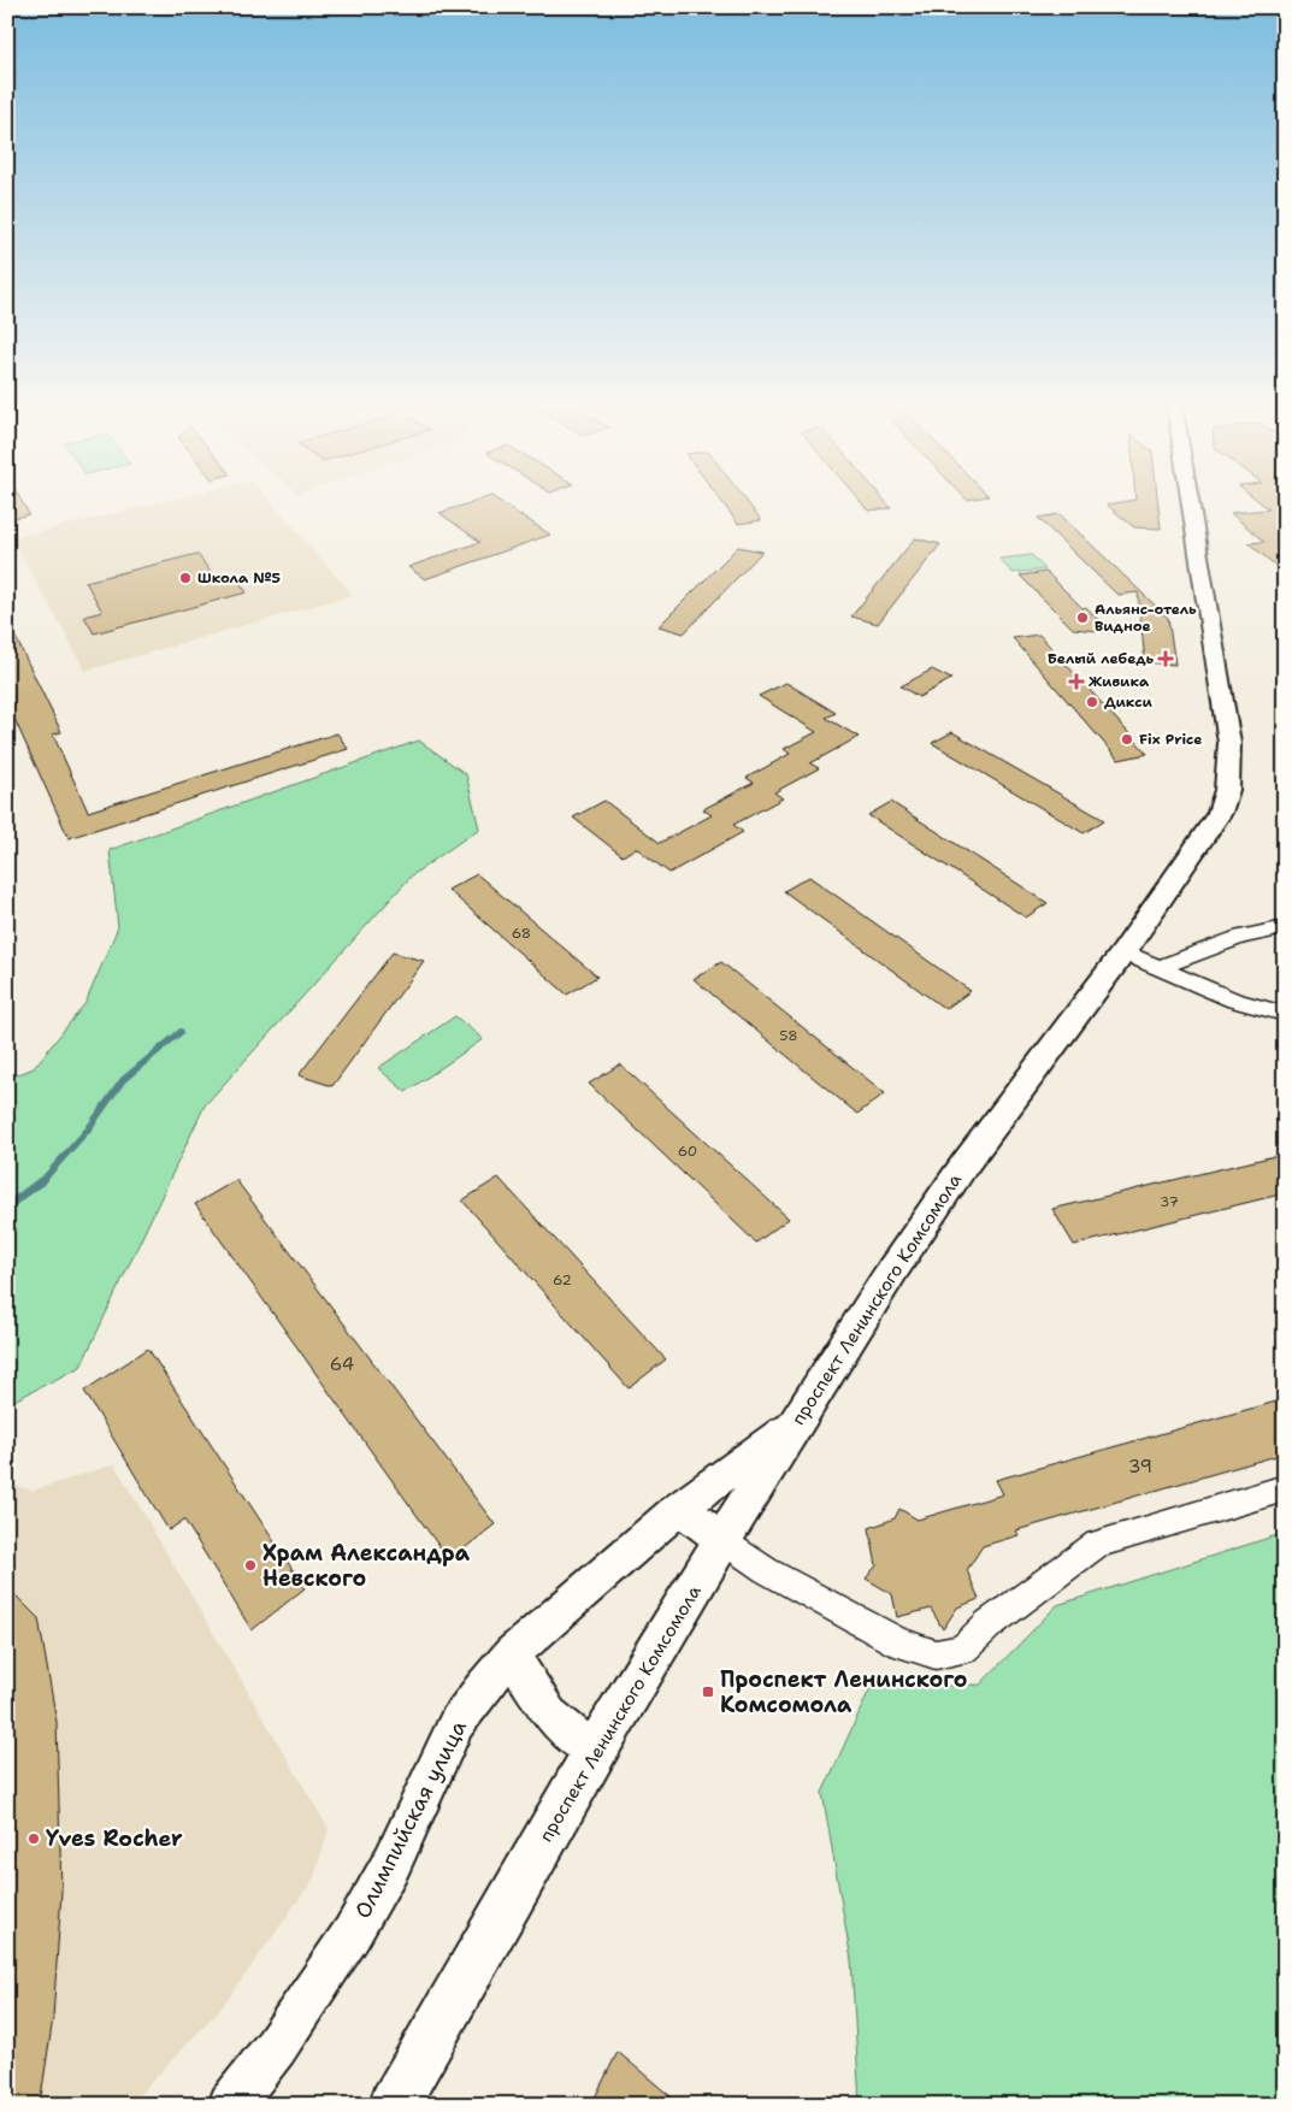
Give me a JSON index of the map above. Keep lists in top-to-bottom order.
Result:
{
  "streets": {
    "main road": ["проспект Ленинского Комсомола"],
    "street": ["Олимпийская улица"]
  },
  "crossings": [
    ["проспект Ленинского Комсомола", "Олимпийская улица"]
  ],
  "places": {
    "other": [
      "Школа №5",
      "Альянс-отель Видное",
      "Дикси",
      "Fix Price",
      "Храм Александра Невского",
      "Yves Rocher"
    ],
    "health": ["Белый лебедь", "Живика"],
    "transit": ["Проспект Ленинского Комсомола"]
  },
  "house_numbers": [
    "68",
    "58",
    "60",
    "37",
    "62",
    "64",
    "39"
  ]
}
